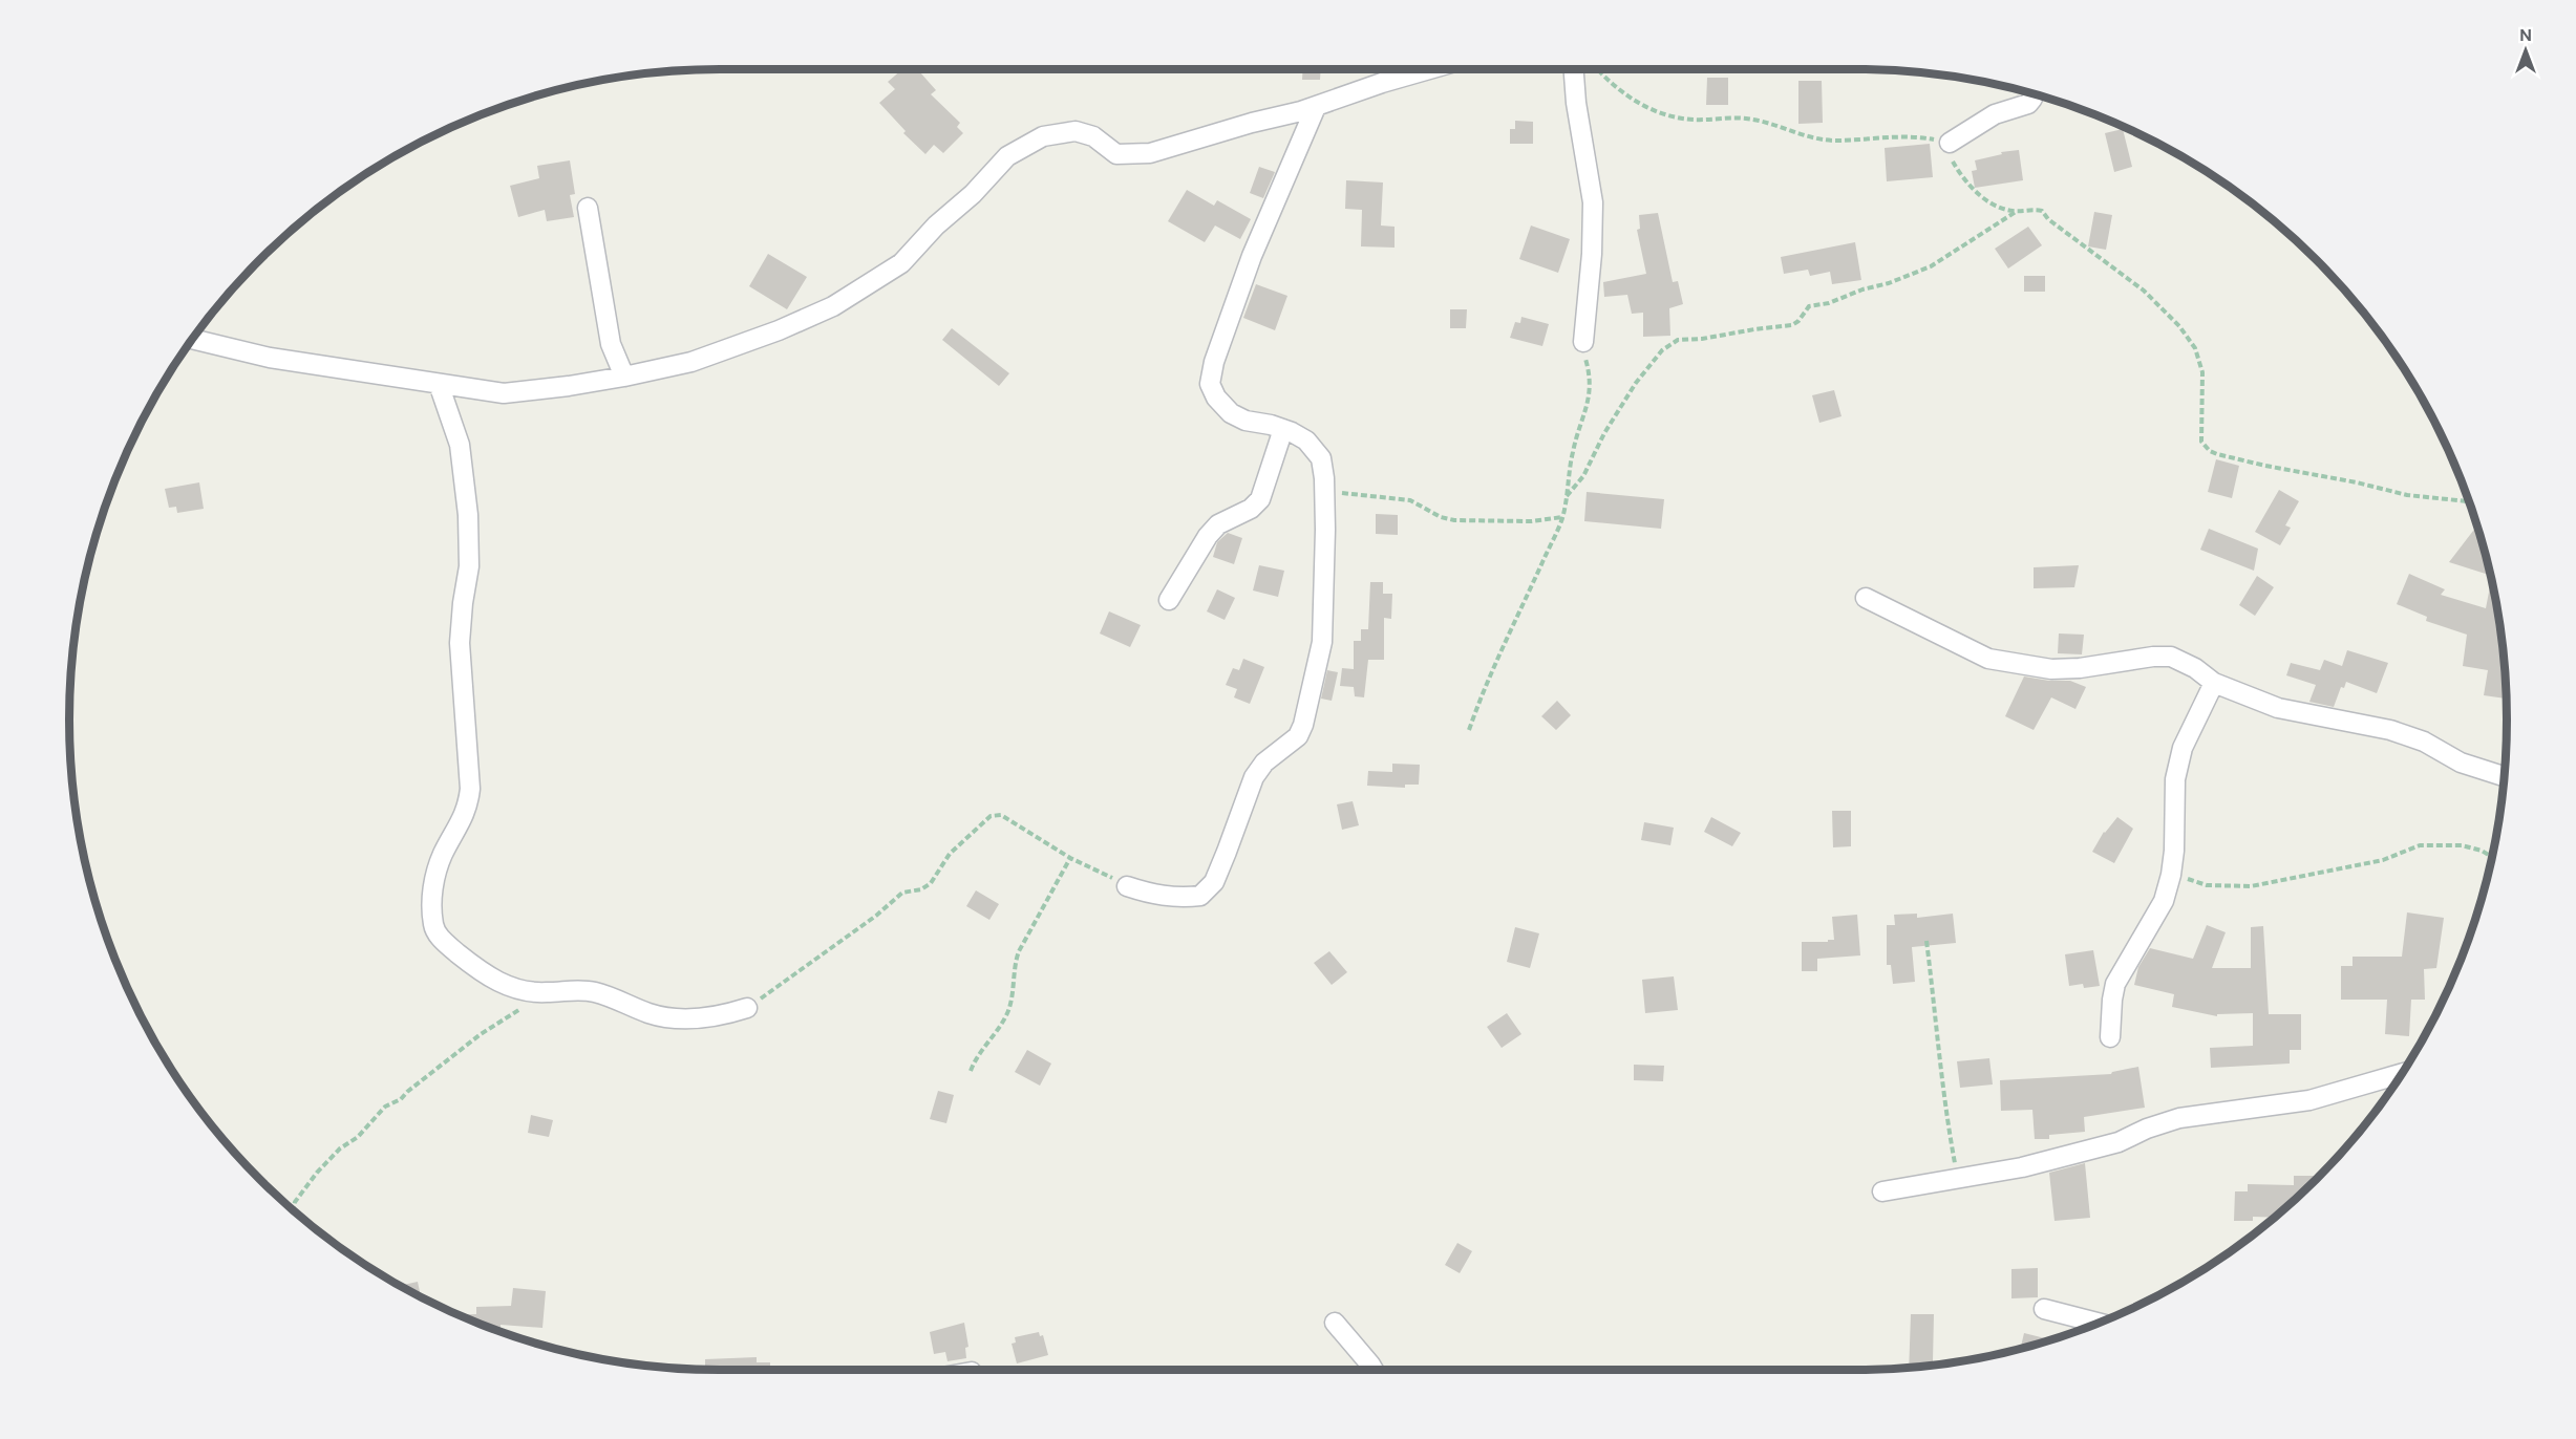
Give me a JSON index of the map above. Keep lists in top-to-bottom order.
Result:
{
  "north": "top"
}
